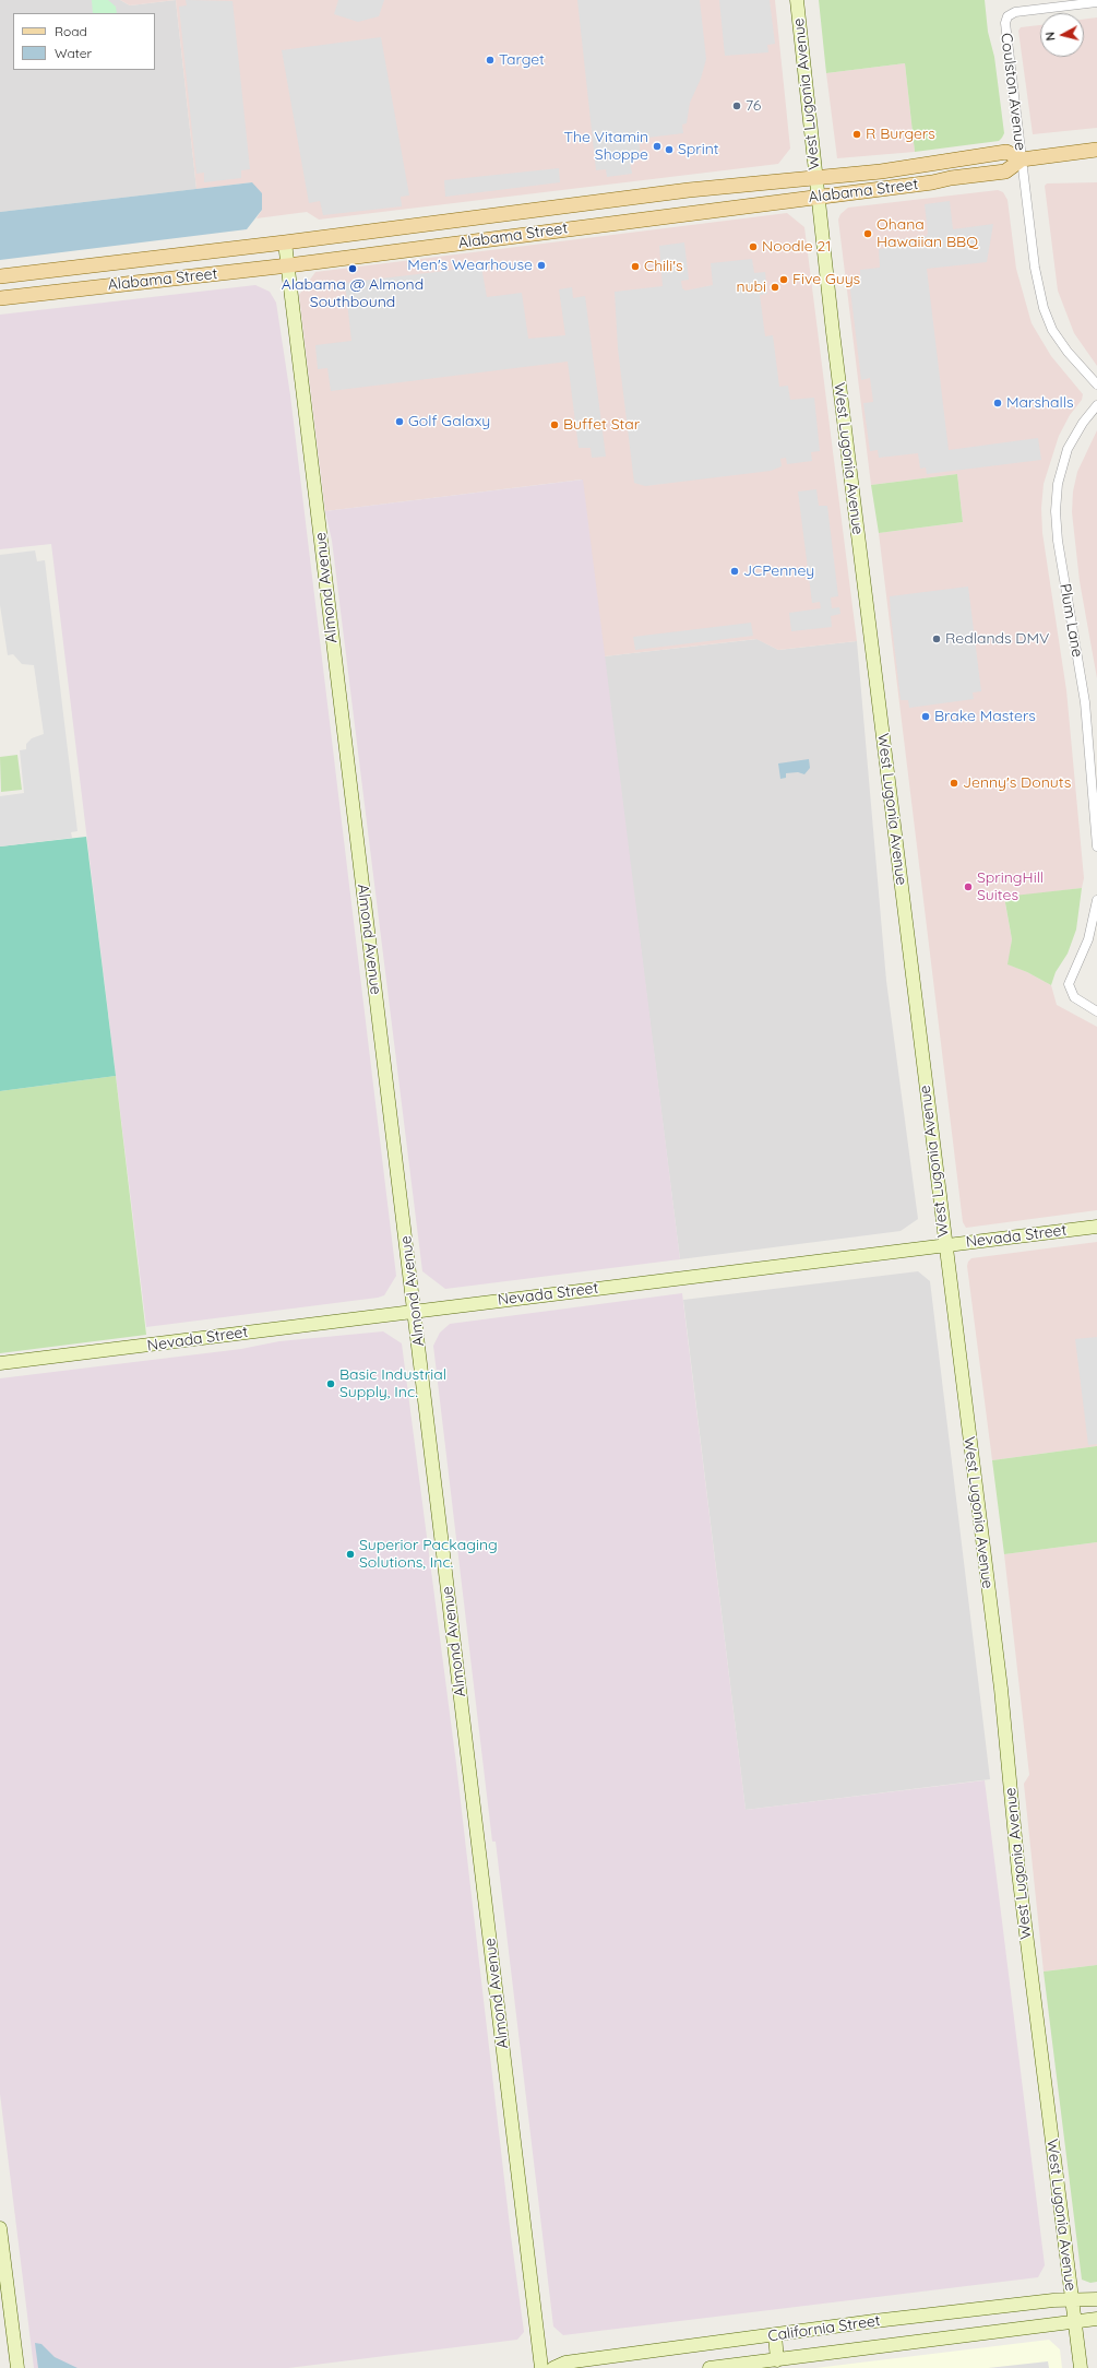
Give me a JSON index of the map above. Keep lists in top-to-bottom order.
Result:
{
  "streets": {
    "main road": ["Alabama Street"],
    "street": [
      "Coulston Avenue",
      "West Lugonia Avenue",
      "Almond Avenue",
      "Plum Lane",
      "Nevada Street",
      "California Street"
    ]
  },
  "crossings": [
    ["Coulston Avenue", "Alabama Street"],
    ["West Lugonia Avenue", "Alabama Street"],
    ["West Lugonia Avenue", "Nevada Street"],
    ["West Lugonia Avenue", "California Street"],
    ["Alabama Street", "Almond Avenue"],
    ["Almond Avenue", "Nevada Street"]
  ],
  "places": [
    "Target",
    "76",
    "R Burgers",
    "The Vitamin Shoppe",
    "Sprint",
    "Ohana Hawaiian BBQ",
    "Noodle 21",
    "Men's Wearhouse",
    "Chili's",
    "Alabama @ Almond Southbound",
    "Five Guys",
    "nubi",
    "Marshalls",
    "Golf Galaxy",
    "Buffet Star",
    "JCPenney",
    "Redlands DMV",
    "Brake Masters",
    "Jenny's Donuts",
    "SpringHill Suites",
    "Basic Industrial Supply, Inc.",
    "Superior Packaging Solutions, Inc."
  ],
  "legend": ["Road", "Water"],
  "north": "left"
}
